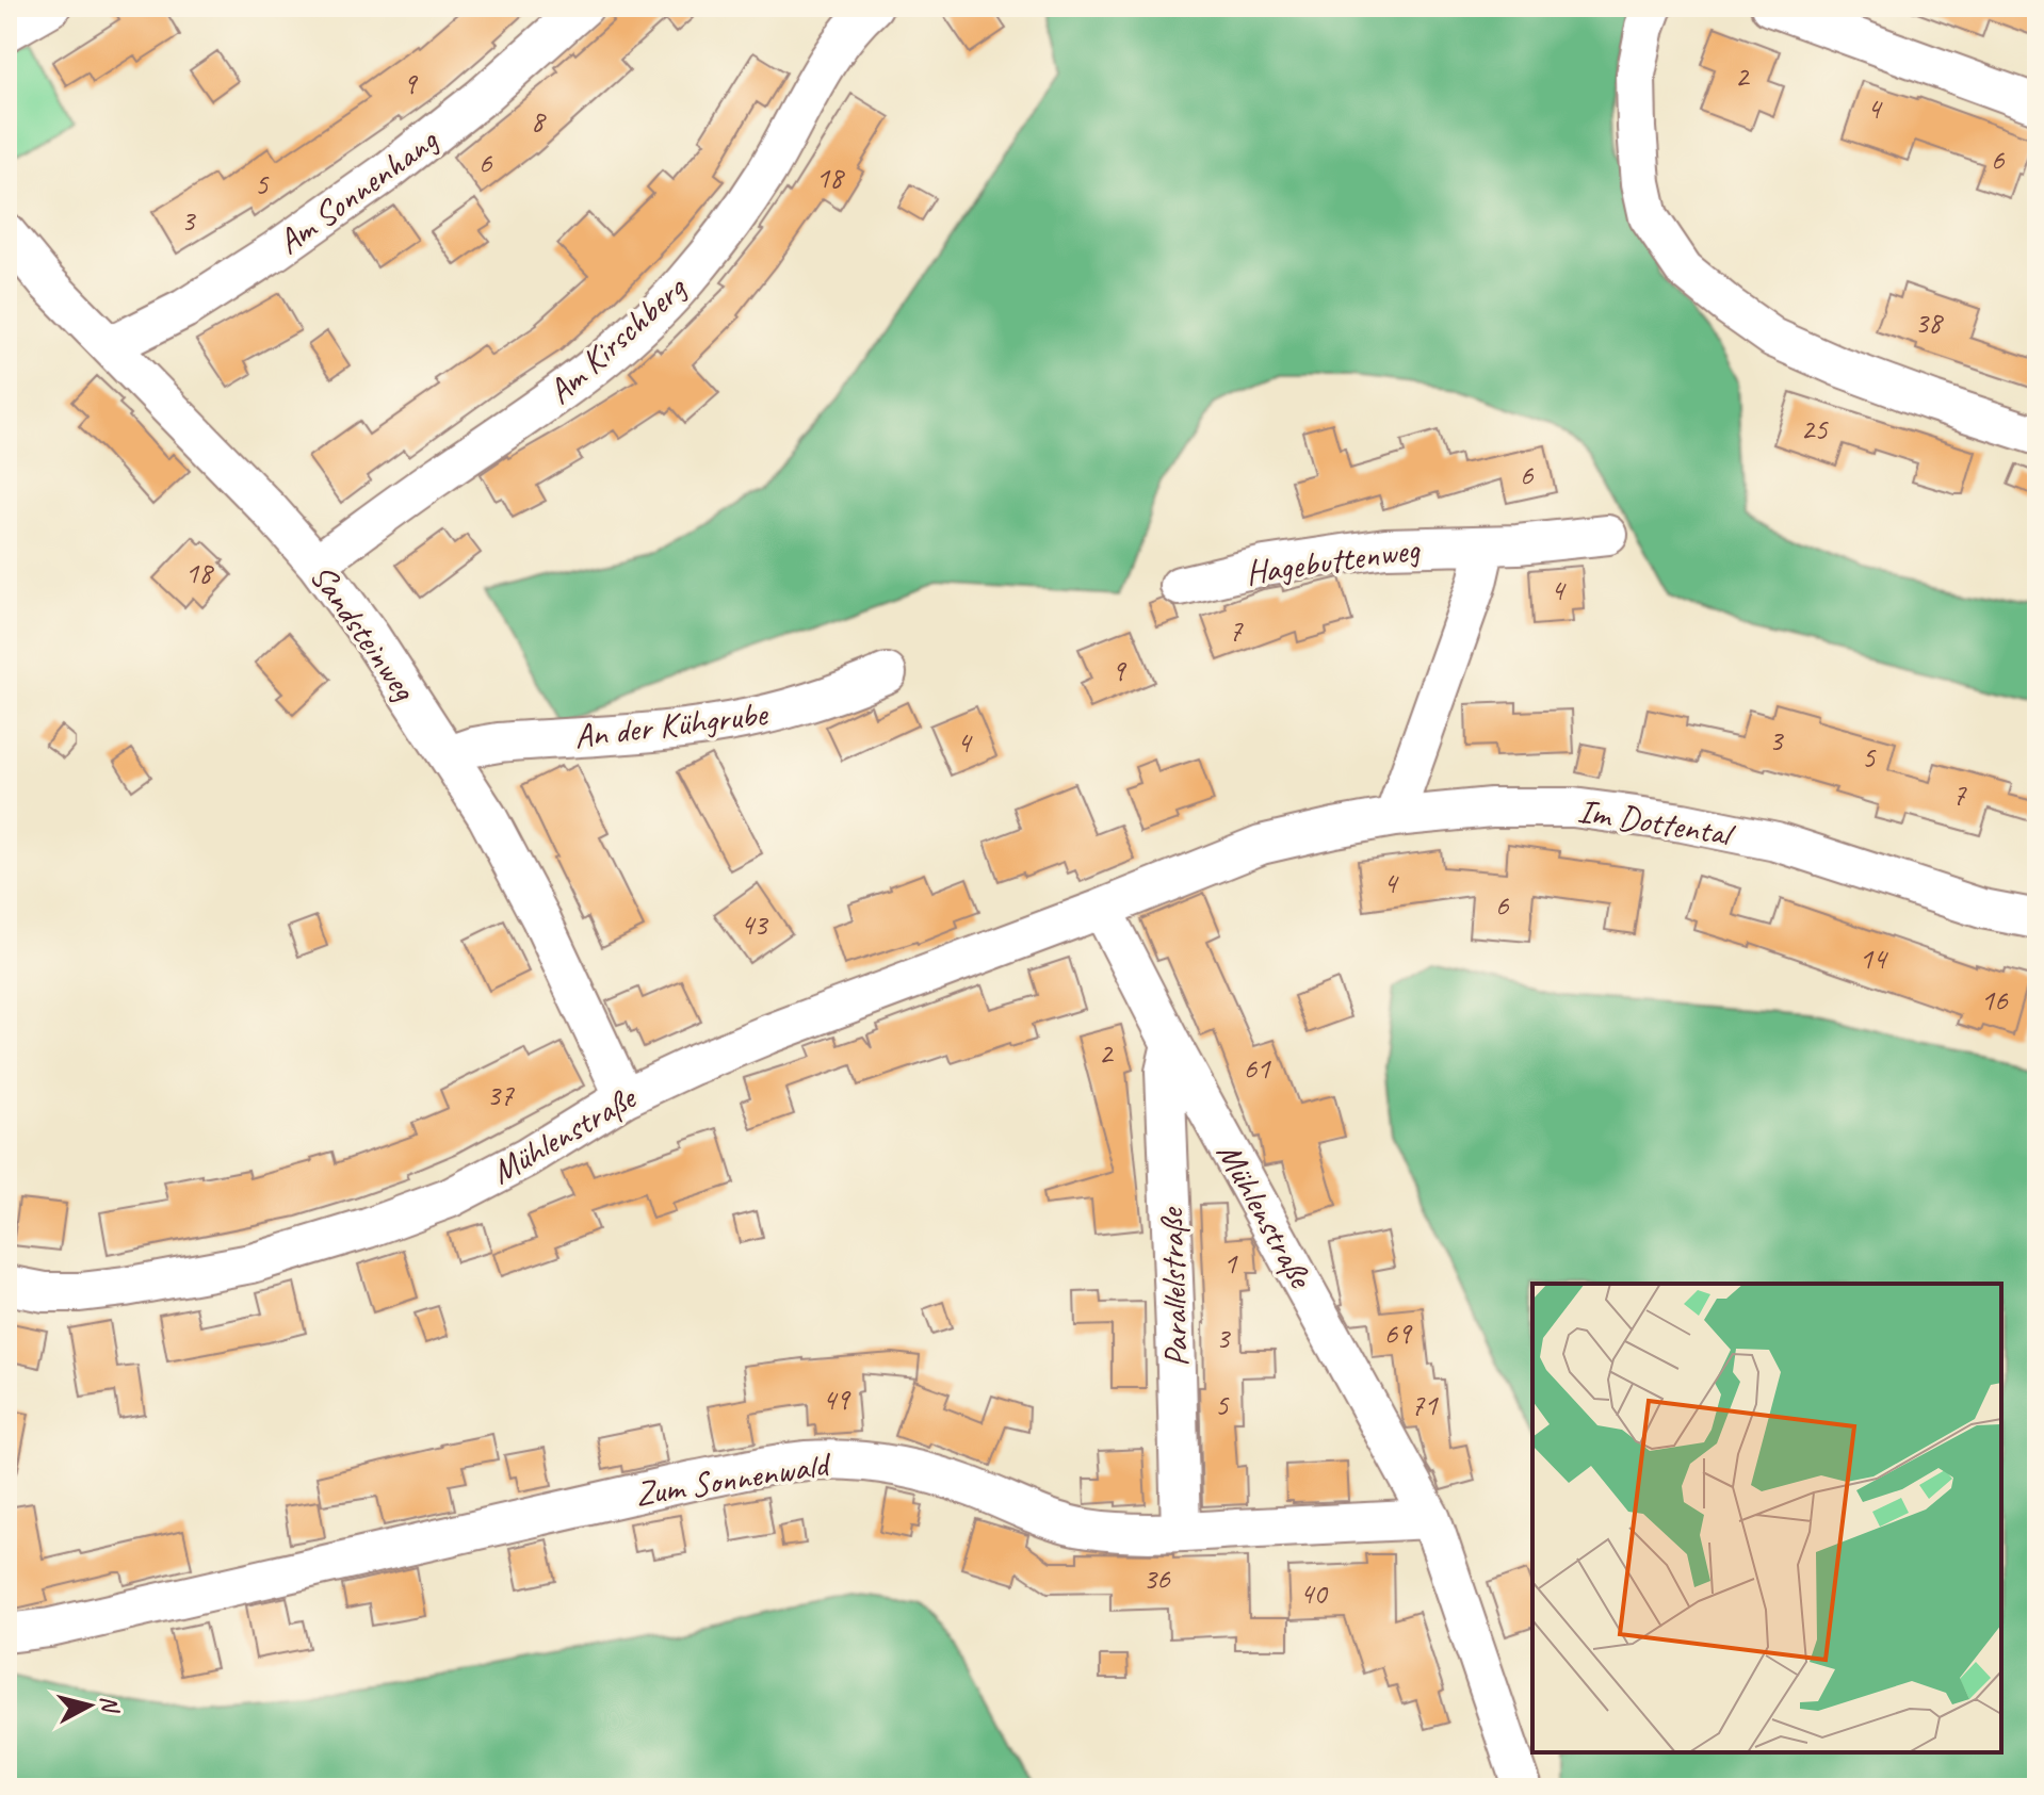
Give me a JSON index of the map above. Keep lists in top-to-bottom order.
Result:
{
  "streets": {
    "street": [
      "Am Sonnenhang",
      "Am Kirschberg",
      "Hagebuttenweg",
      "Sandsteinweg",
      "An der Kühgrube",
      "Im Dottental",
      "Mühlenstraße",
      "Parallelstraße",
      "Zum Sonnenwald"
    ]
  },
  "crossings": [
    ["Am Sonnenhang", "Sandsteinweg"],
    ["Am Kirschberg", "Sandsteinweg"],
    ["Sandsteinweg", "An der Kühgrube"],
    ["Sandsteinweg", "Mühlenstraße"],
    ["Im Dottental", "Mühlenstraße"],
    ["Mühlenstraße", "Parallelstraße"],
    ["Mühlenstraße", "Zum Sonnenwald"],
    ["Parallelstraße", "Zum Sonnenwald"]
  ],
  "house_numbers": [
    "2",
    "9",
    "4",
    "8",
    "6",
    "6",
    "18",
    "5",
    "3",
    "38",
    "25",
    "6",
    "18",
    "4",
    "7",
    "9",
    "3",
    "4",
    "5",
    "7",
    "4",
    "6",
    "43",
    "14",
    "16",
    "2",
    "61",
    "37",
    "1",
    "69",
    "3",
    "49",
    "5",
    "71",
    "36",
    "40"
  ],
  "north": "right"
}
